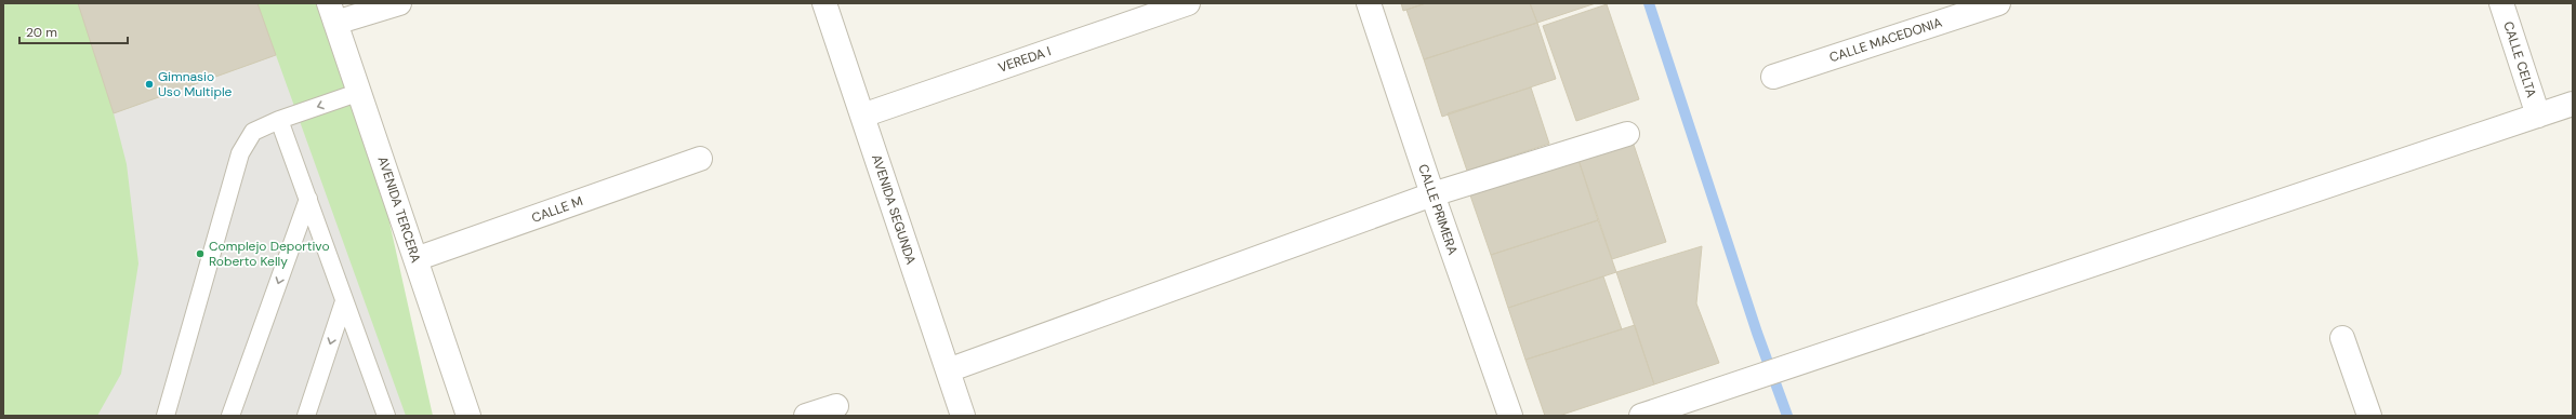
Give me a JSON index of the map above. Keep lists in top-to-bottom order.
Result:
{
  "streets": {
    "street": [
      "CALLE MACEDONIA",
      "VEREDA I",
      "CALLE CELTA",
      "AVENIDA TERCERA",
      "CALLE M",
      "AVENIDA SEGUNDA",
      "CALLE PRIMERA"
    ]
  },
  "crossings": [
    ["VEREDA I", "AVENIDA SEGUNDA"],
    ["AVENIDA TERCERA", "CALLE M"]
  ],
  "places": ["Gimnasio Uso Multiple", "Complejo Deportivo Roberto Kelly"],
  "scale_bar": "20 m"
}
